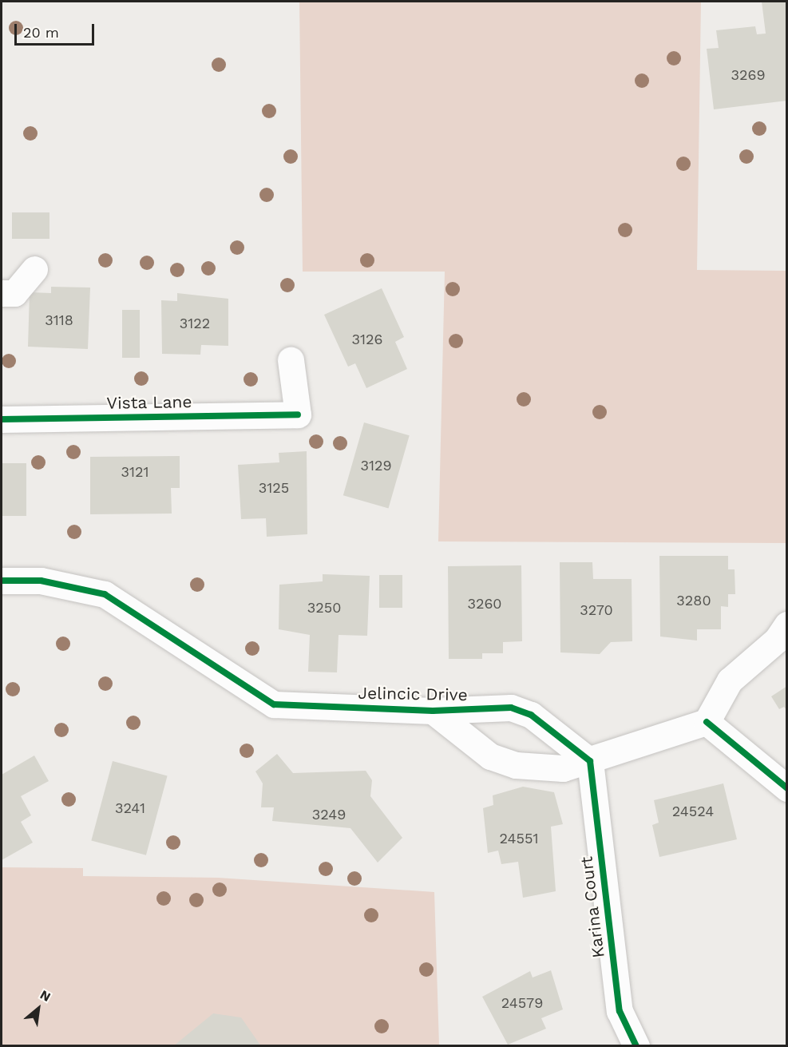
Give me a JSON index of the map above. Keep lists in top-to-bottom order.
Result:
{
  "streets": {
    "street": ["Vista Lane", "Jelincic Drive", "Karina Court"]
  },
  "crossings": [
    ["Jelincic Drive", "Karina Court"]
  ],
  "house_numbers": [
    "3269",
    "3118",
    "3122",
    "3126",
    "3129",
    "3121",
    "3125",
    "3280",
    "3260",
    "3250",
    "3270",
    "3241",
    "24524",
    "3249",
    "24551",
    "24579"
  ],
  "scale_bar": "20 m",
  "north": "top right"
}
